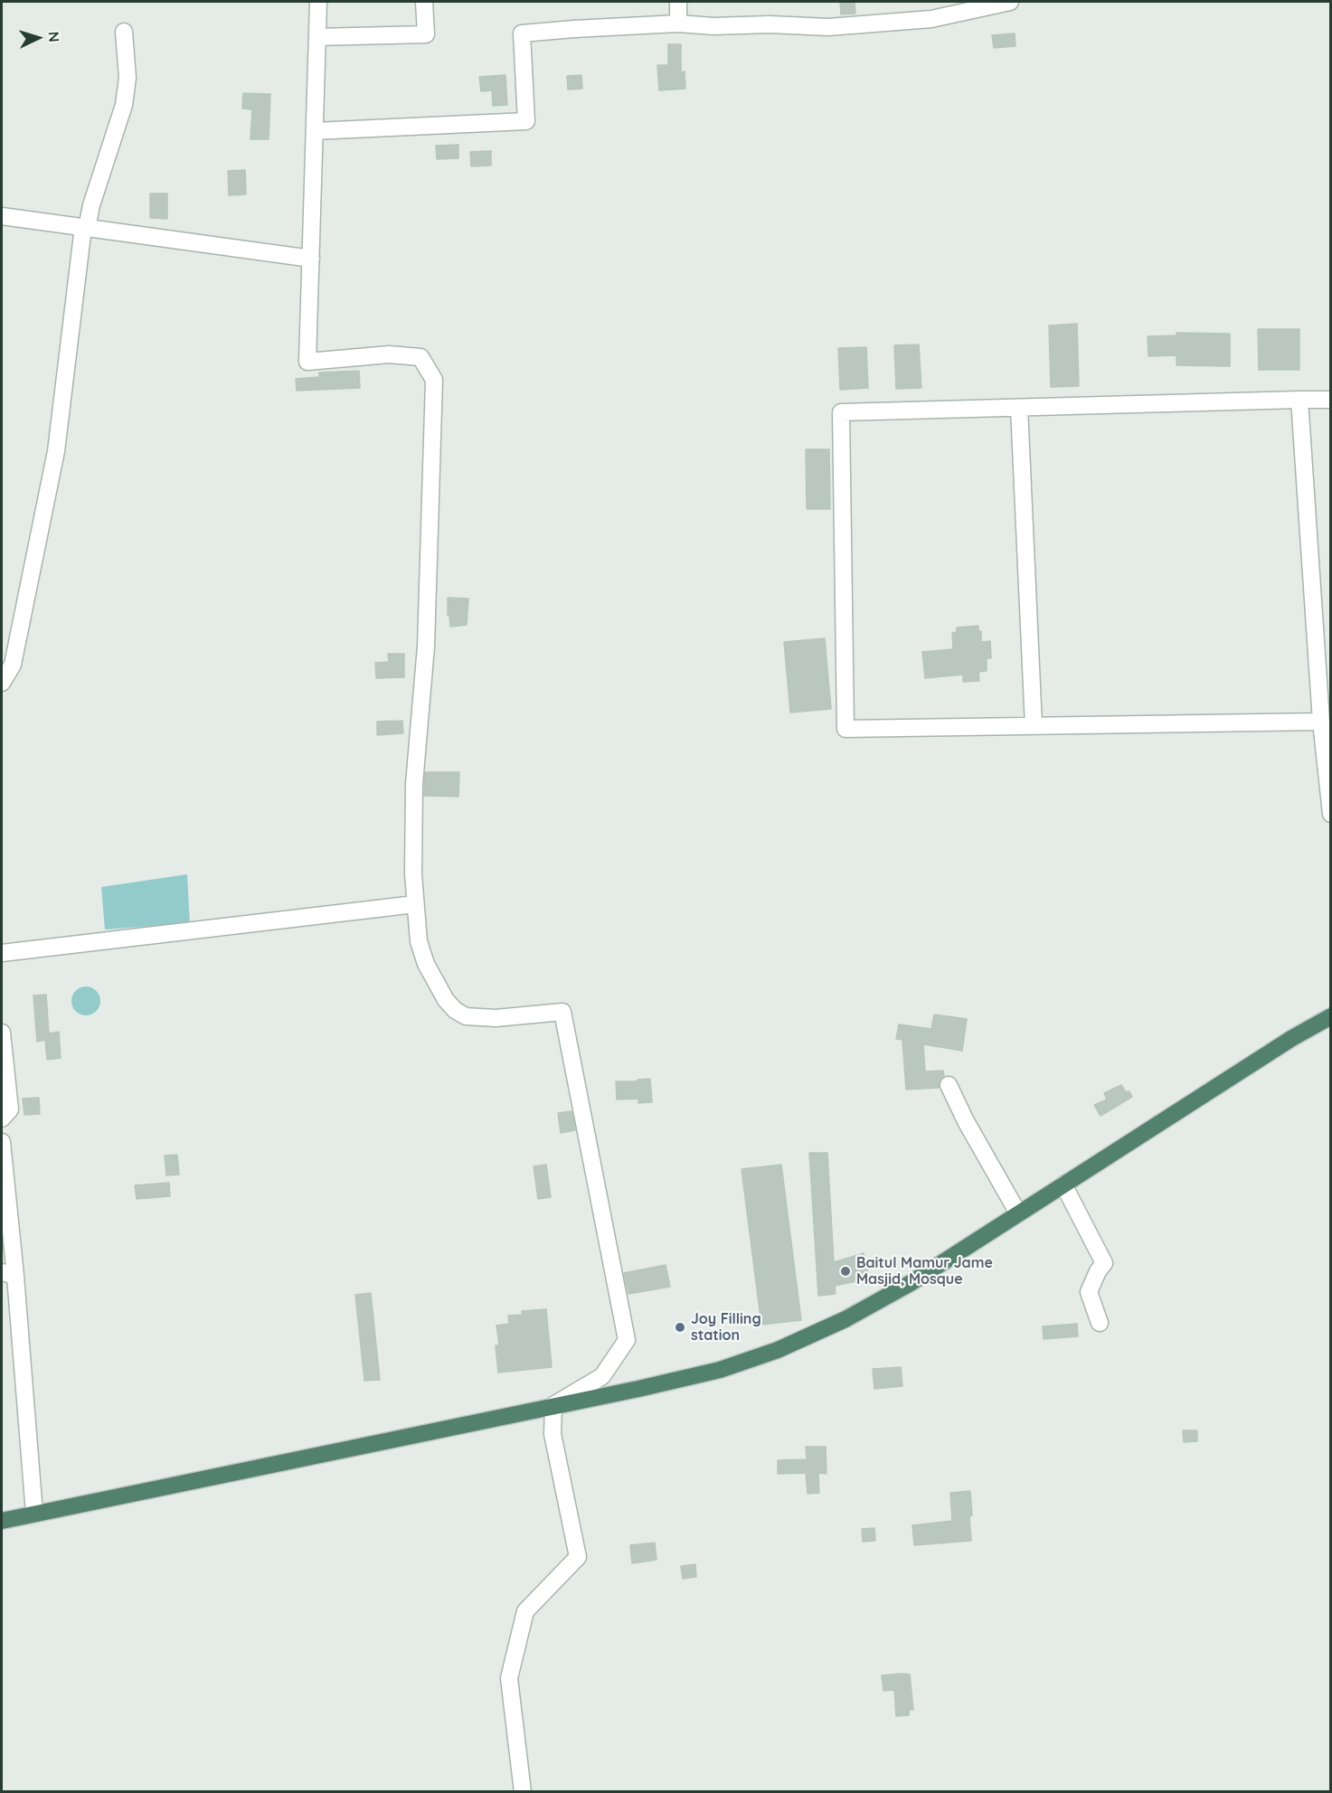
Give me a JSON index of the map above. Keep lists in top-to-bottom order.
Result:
{
  "places": ["Baitul Mamur Jame Masjid, Mosque", "Joy Filling station"],
  "north": "right"
}
